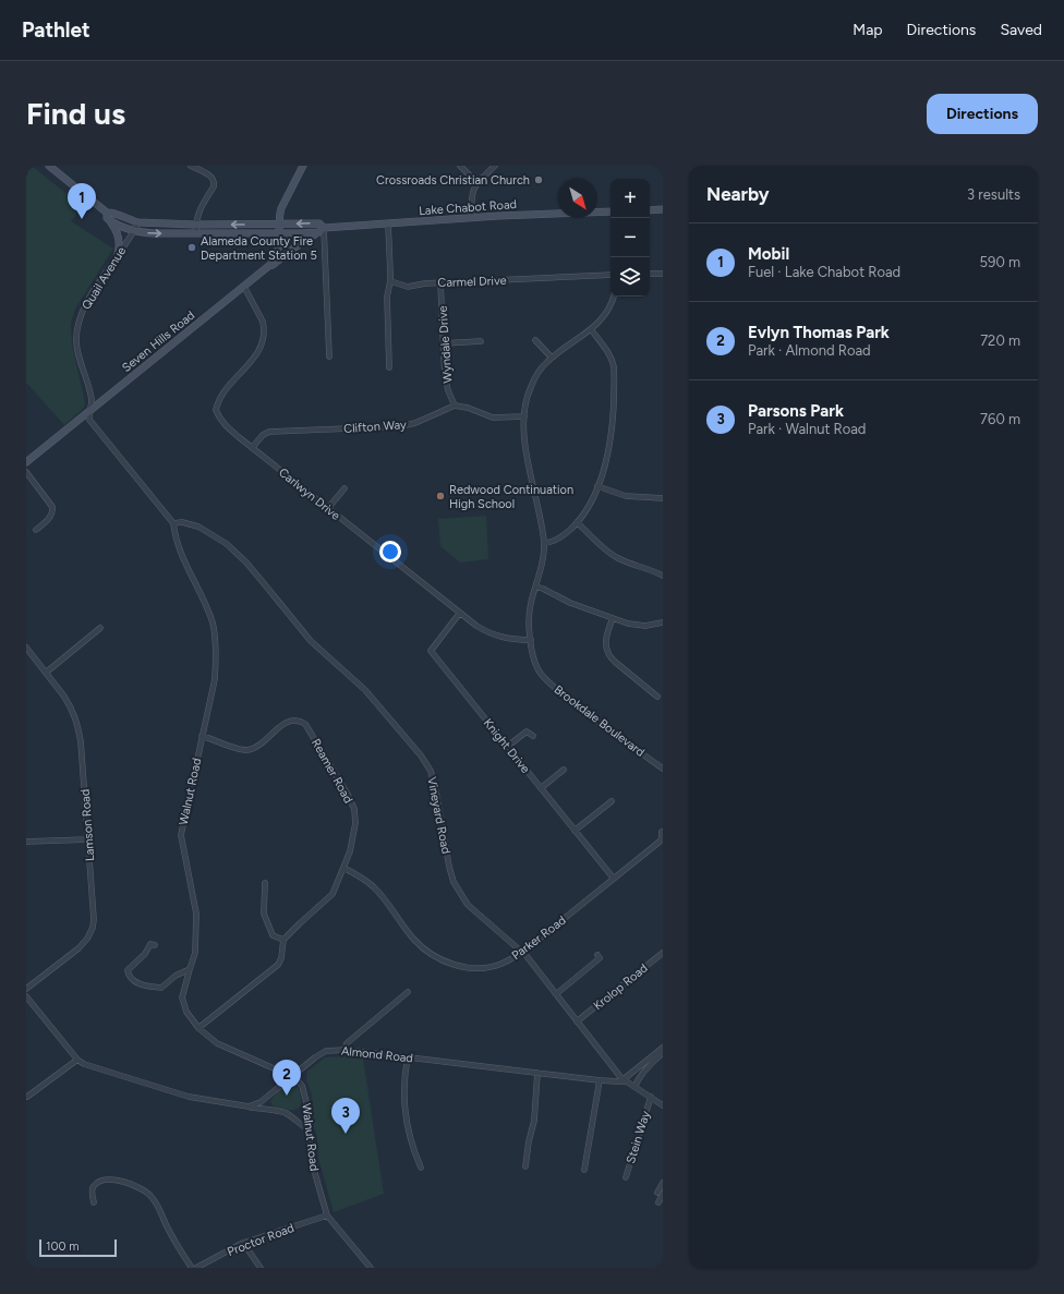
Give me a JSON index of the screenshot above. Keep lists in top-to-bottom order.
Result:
{
  "streets": {
    "main road": ["Lake Chabot Road", "Seven Hills Road"],
    "street": [
      "Quail Avenue",
      "Carmel Drive",
      "Wyndale Drive",
      "Clifton Way",
      "Carlwyn Drive",
      "Brookdale Boulevard",
      "Knight Drive",
      "Reamer Road",
      "Walnut Road",
      "Vineyard Road",
      "Lamson Road",
      "Parker Road",
      "Krolop Road",
      "Almond Road",
      "Stein Way",
      "Proctor Road"
    ]
  },
  "crossings": [
    ["Lake Chabot Road", "Quail Avenue"],
    ["Lake Chabot Road", "Seven Hills Road"],
    ["Quail Avenue", "Seven Hills Road"],
    ["Quail Avenue", "Walnut Road"],
    ["Carmel Drive", "Wyndale Drive"],
    ["Seven Hills Road", "Carlwyn Drive"],
    ["Seven Hills Road", "Walnut Road"],
    ["Wyndale Drive", "Clifton Way"],
    ["Clifton Way", "Carlwyn Drive"],
    ["Carlwyn Drive", "Brookdale Boulevard"],
    ["Carlwyn Drive", "Knight Drive"],
    ["Knight Drive", "Parker Road"],
    ["Reamer Road", "Walnut Road"],
    ["Reamer Road", "Parker Road"],
    ["Walnut Road", "Vineyard Road"],
    ["Walnut Road", "Almond Road"],
    ["Walnut Road", "Proctor Road"],
    ["Vineyard Road", "Parker Road"],
    ["Vineyard Road", "Krolop Road"],
    ["Vineyard Road", "Almond Road"]
  ],
  "places": ["Crossroads Christian Church", "Alameda County Fire Department Station 5", "Redwood Continuation High School"],
  "scale_bar": "100 m",
  "north": "bottom right",
  "page": {
    "header": "Pathlet",
    "nav": ["Map", "Directions", "Saved"],
    "buttons": "Directions",
    "title": "Find us",
    "heading": ["Nearby", "3 results"],
    "map_buttons": ["+", "−"],
    "pins": ["1", "2", "3"],
    "list": [
      {
        "mark": "1",
        "name": "Mobil",
        "note": "Fuel · Lake Chabot Road",
        "value": "590 m"
      },
      {
        "mark": "2",
        "name": "Evlyn Thomas Park",
        "note": "Park · Almond Road",
        "value": "720 m"
      },
      {
        "mark": "3",
        "name": "Parsons Park",
        "note": "Park · Walnut Road",
        "value": "760 m"
      }
    ],
    "scale": "100 m"
  }
}
